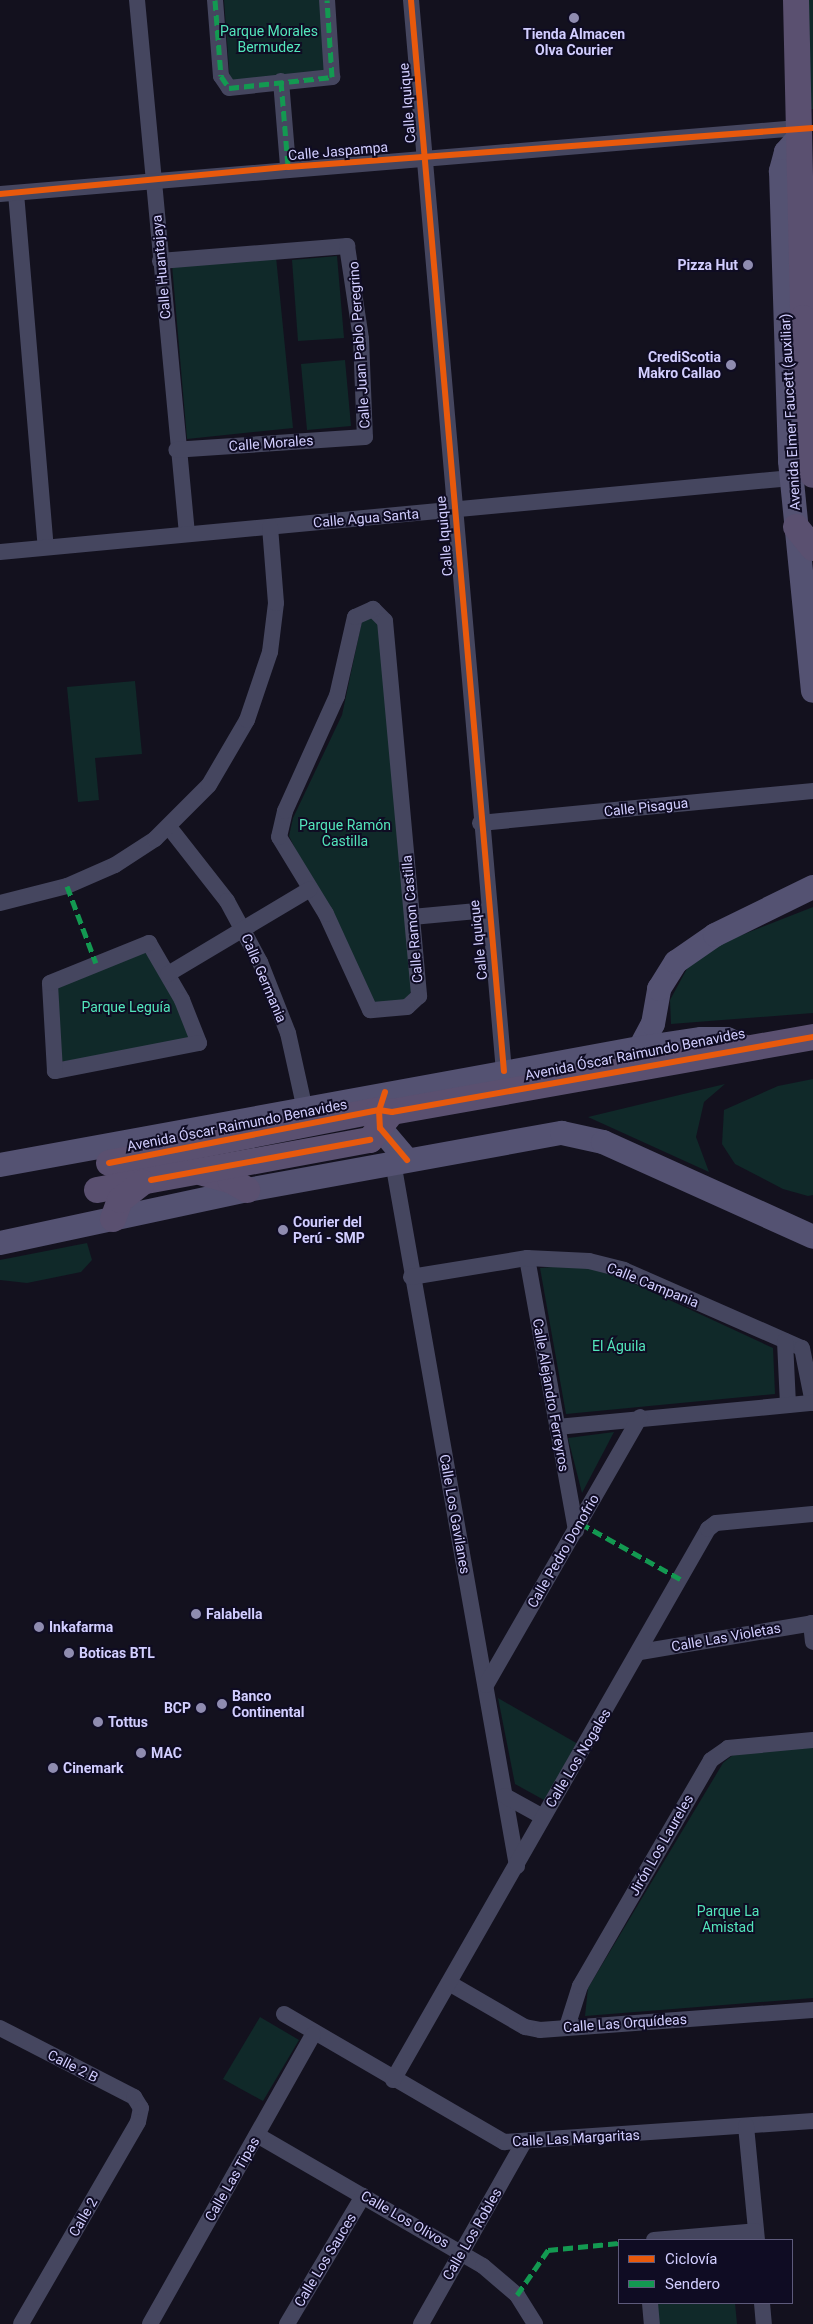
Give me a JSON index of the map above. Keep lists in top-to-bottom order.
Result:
{
  "streets": {
    "main road": ["Avenida Elmer Faucett (auxiliar)", "Avenida Óscar Raimundo Benavides"],
    "street": [
      "Calle Iquique",
      "Calle Jaspampa",
      "Calle Huantajaya",
      "Calle Juan Pablo Peregrino",
      "Calle Morales",
      "Calle Agua Santa",
      "Calle Pisagua",
      "Calle Ramon Castilla",
      "Calle Germania",
      "Calle Campania",
      "Calle Alejandro Ferreyros",
      "Calle Los Gavilanes",
      "Calle Pedro Donofrio",
      "Calle Las Violetas",
      "Calle Los Nogales",
      "Jirón Los Laureles",
      "Calle Las Orquídeas",
      "Calle 2 B",
      "Calle Las Margaritas",
      "Calle Las Tipas",
      "Calle 2",
      "Calle Los Olivos",
      "Calle Los Robles",
      "Calle Los Sauces"
    ]
  },
  "crossings": [
    ["Calle Iquique", "Calle Jaspampa"],
    ["Calle Iquique", "Calle Agua Santa"],
    ["Calle Iquique", "Calle Pisagua"],
    ["Calle Iquique", "Avenida Óscar Raimundo Benavides"],
    ["Calle Jaspampa", "Calle Huantajaya"],
    ["Calle Jaspampa", "Avenida Elmer Faucett (auxiliar)"],
    ["Calle Huantajaya", "Calle Juan Pablo Peregrino"],
    ["Calle Huantajaya", "Calle Morales"],
    ["Calle Huantajaya", "Calle Agua Santa"],
    ["Calle Juan Pablo Peregrino", "Calle Morales"],
    ["Avenida Elmer Faucett (auxiliar)", "Calle Agua Santa"],
    ["Calle Germania", "Avenida Óscar Raimundo Benavides"],
    ["Calle Campania", "Calle Alejandro Ferreyros"],
    ["Calle Campania", "Calle Los Gavilanes"],
    ["Calle Alejandro Ferreyros", "Calle Pedro Donofrio"],
    ["Calle Los Gavilanes", "Calle Pedro Donofrio"],
    ["Calle Los Gavilanes", "Calle Los Nogales"],
    ["Calle Las Violetas", "Calle Los Nogales"],
    ["Calle Los Nogales", "Calle Las Orquídeas"],
    ["Calle Los Nogales", "Calle Las Margaritas"],
    ["Jirón Los Laureles", "Calle Las Orquídeas"],
    ["Calle 2 B", "Calle 2"],
    ["Calle Las Margaritas", "Calle Las Tipas"],
    ["Calle Las Margaritas", "Calle Los Robles"],
    ["Calle Las Tipas", "Calle Los Olivos"],
    ["Calle Los Olivos", "Calle Los Robles"],
    ["Calle Los Olivos", "Calle Los Sauces"]
  ],
  "parks": [
    "Parque Morales Bermudez",
    "Parque Ramón Castilla",
    "Parque Leguía",
    "El Águila",
    "Parque La Amistad"
  ],
  "places": [
    "Tienda Almacen Olva Courier",
    "Pizza Hut",
    "CrediScotia Makro Callao",
    "Courier del Perú - SMP",
    "Falabella",
    "Inkafarma",
    "Boticas BTL",
    "Banco Continental",
    "BCP",
    "Tottus",
    "MAC",
    "Cinemark"
  ],
  "legend": ["Ciclovía", "Sendero"]
}
